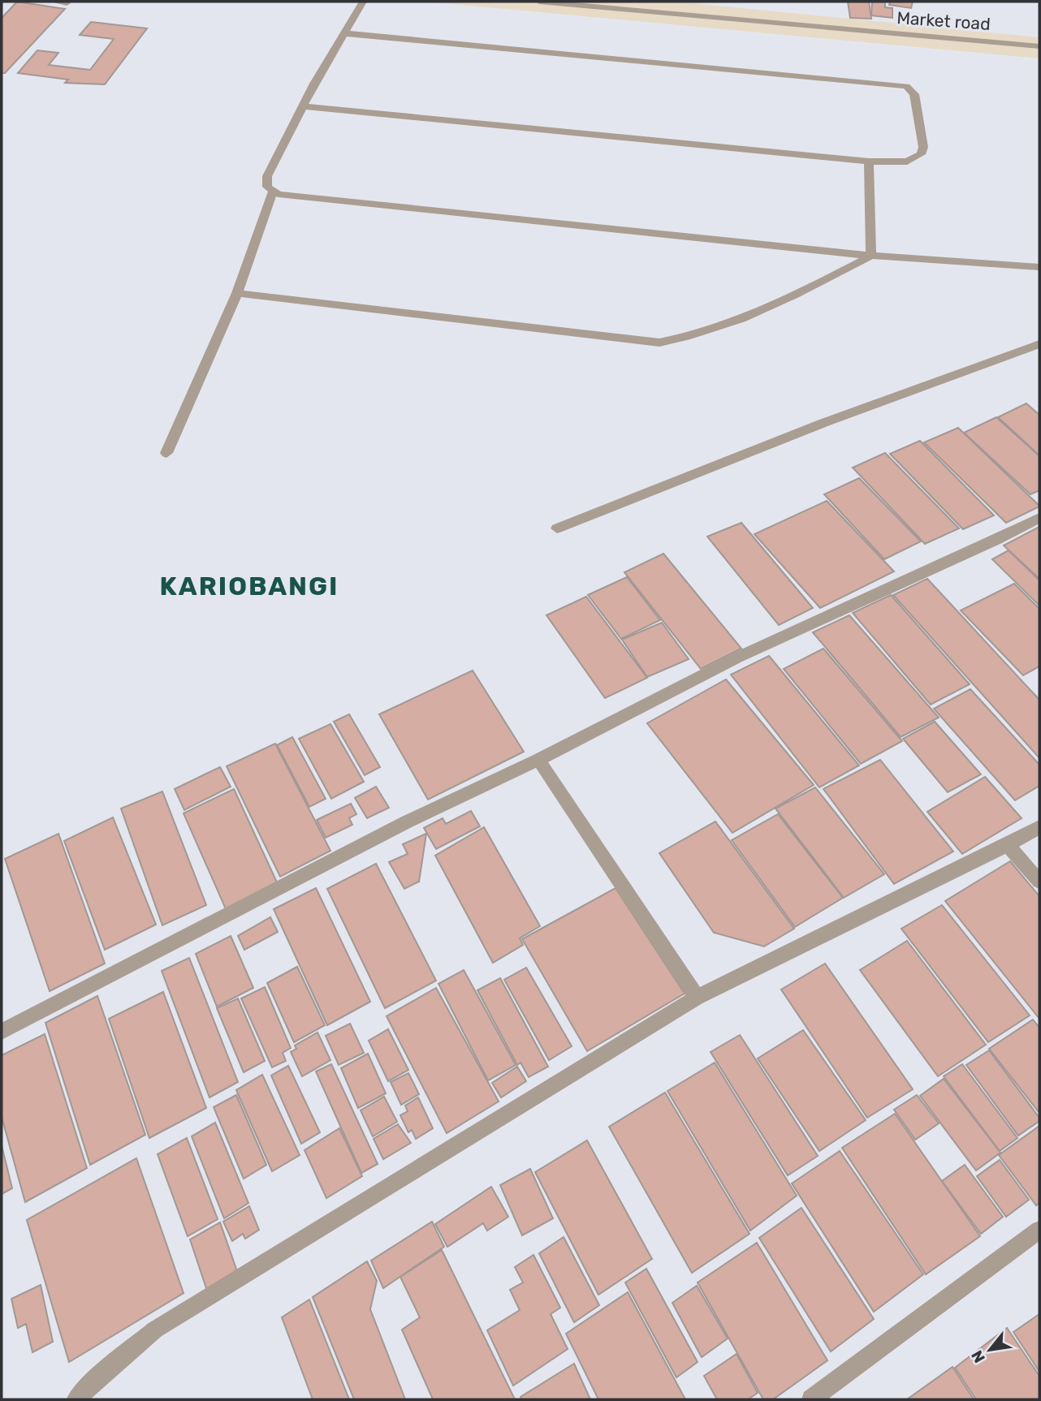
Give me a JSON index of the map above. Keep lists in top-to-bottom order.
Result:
{
  "streets": {
    "street": ["Market road"]
  },
  "districts": ["KARIOBANGI"],
  "north": "bottom left"
}
